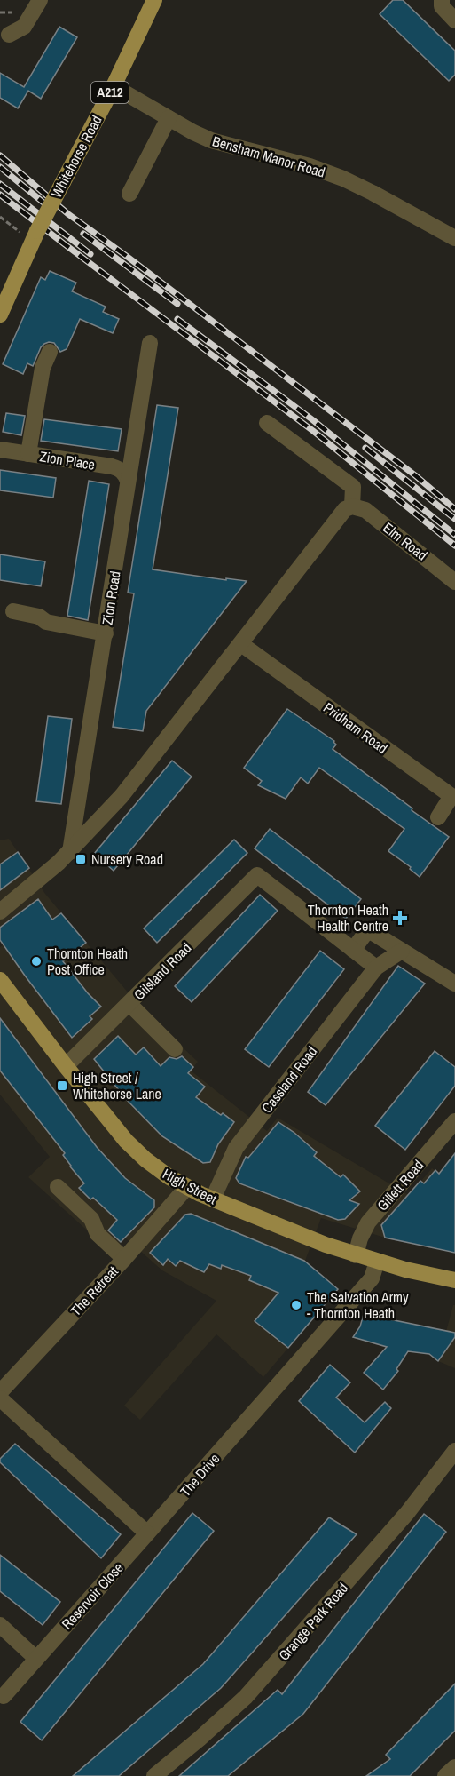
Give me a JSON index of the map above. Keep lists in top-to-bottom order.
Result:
{
  "streets": {
    "main road": ["A212", "Whitehorse Road", "High Street"],
    "street": [
      "Bensham Manor Road",
      "Zion Place",
      "Elm Road",
      "Zion Road",
      "Pridham Road",
      "Gilsland Road",
      "Cassland Road",
      "Gillett Road",
      "The Retreat",
      "The Drive",
      "Reservoir Close",
      "Grange Park Road"
    ]
  },
  "crossings": [
    ["Whitehorse Road", "Bensham Manor Road"],
    ["Zion Place", "Zion Road"],
    ["Gilsland Road", "High Street"],
    ["Cassland Road", "High Street"],
    ["Gillett Road", "High Street"],
    ["High Street", "The Retreat"],
    ["High Street", "The Drive"],
    ["The Drive", "Reservoir Close"]
  ],
  "places": {
    "transit": ["Nursery Road", "High Street / Whitehorse Lane"],
    "health": ["Thornton Heath Health Centre"],
    "other": ["Thornton Heath Post Office", "The Salvation Army - Thornton Heath"]
  }
}
